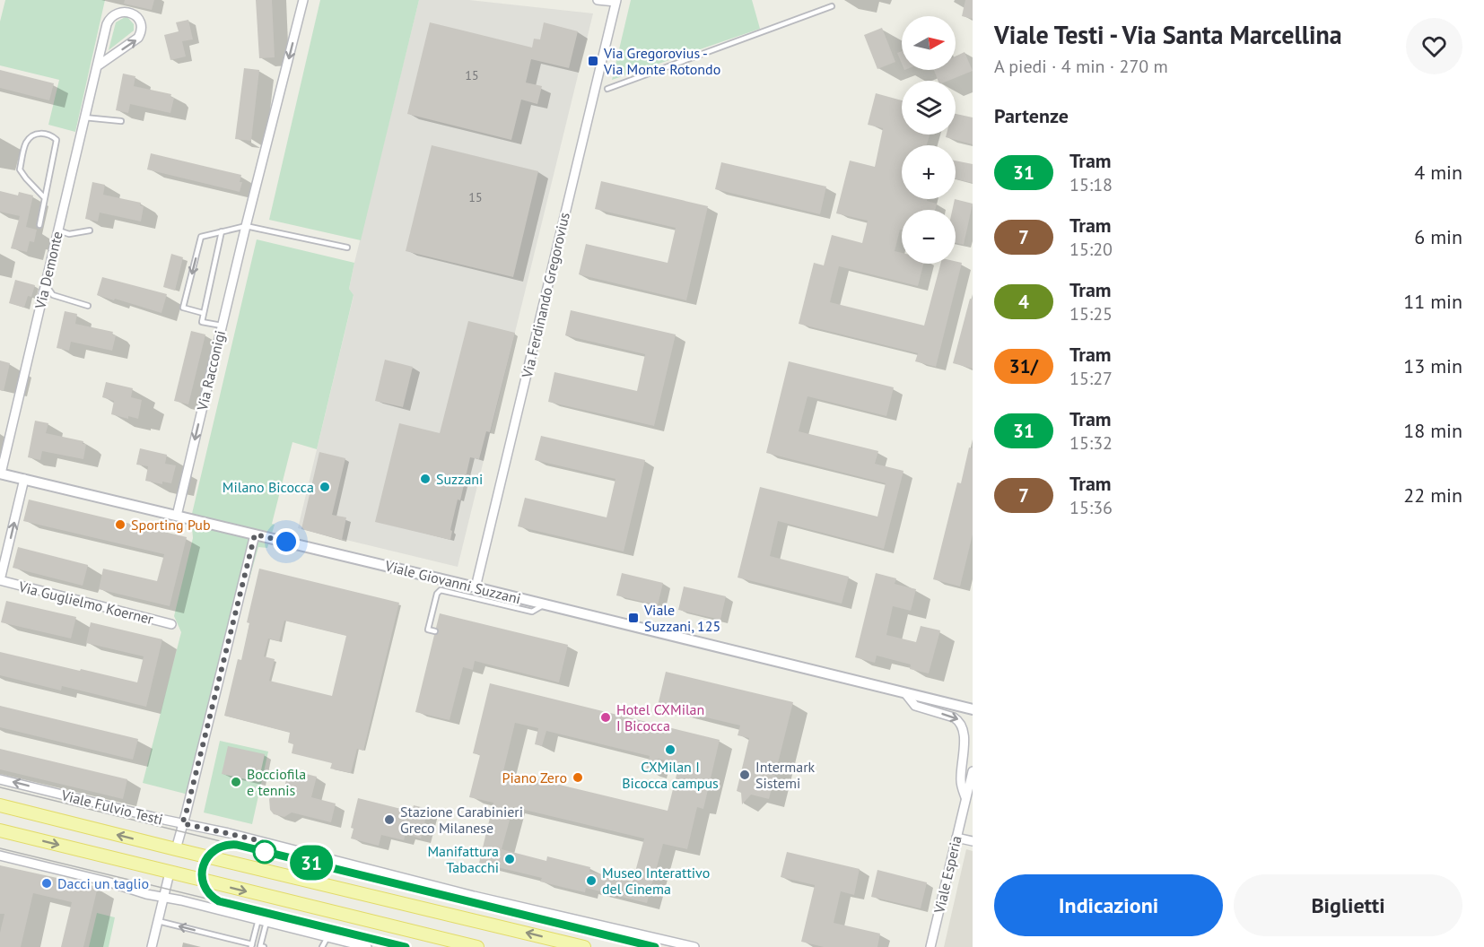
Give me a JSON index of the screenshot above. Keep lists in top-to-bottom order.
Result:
{
  "streets": {
    "main road": ["Viale Fulvio Testi"],
    "street": [
      "Via Demonte",
      "Via Ferdinando Gregorovius",
      "Via Racconigi",
      "Viale Giovanni Suzzani",
      "Via Guglielmo Koerner",
      "Viale Esperia"
    ]
  },
  "crossings": [
    ["Via Demonte", "Viale Giovanni Suzzani"],
    ["Via Ferdinando Gregorovius", "Viale Giovanni Suzzani"],
    ["Via Racconigi", "Viale Giovanni Suzzani"],
    ["Viale Giovanni Suzzani", "Viale Esperia"]
  ],
  "one_way": ["Via Racconigi"],
  "places": {
    "transit": ["Via Gregorovius - Via Monte Rotondo", "Viale Suzzani, 125"],
    "other": [
      "Suzzani",
      "Milano Bicocca",
      "Sporting Pub",
      "Hotel CXMilan I Bicocca",
      "CXMilan I Bicocca campus",
      "Intermark Sistemi",
      "Piano Zero",
      "Bocciofila e tennis",
      "Stazione Carabinieri Greco Milanese",
      "Manifattura Tabacchi",
      "Museo Interattivo del Cinema",
      "Dacci un taglio"
    ]
  },
  "lines": ["tram line 31"],
  "house_numbers": ["15", "15"],
  "north": "right",
  "page": {
    "on_map": "31",
    "heading": [
      ["Viale Testi - Via Santa Marcellina", "A piedi · 4 min · 270 m"],
      "Partenze"
    ],
    "map_buttons": ["+", "−"],
    "list": [
      {
        "mark": "31",
        "name": "Tram",
        "note": "15:18",
        "value": "4 min"
      },
      {
        "mark": "7",
        "name": "Tram",
        "note": "15:20",
        "value": "6 min"
      },
      {
        "mark": "4",
        "name": "Tram",
        "note": "15:25",
        "value": "11 min"
      },
      {
        "mark": "31/",
        "name": "Tram",
        "note": "15:27",
        "value": "13 min"
      },
      {
        "mark": "31",
        "name": "Tram",
        "note": "15:32",
        "value": "18 min"
      },
      {
        "mark": "7",
        "name": "Tram",
        "note": "15:36",
        "value": "22 min"
      }
    ],
    "buttons": ["Indicazioni", "Biglietti"]
  }
}
